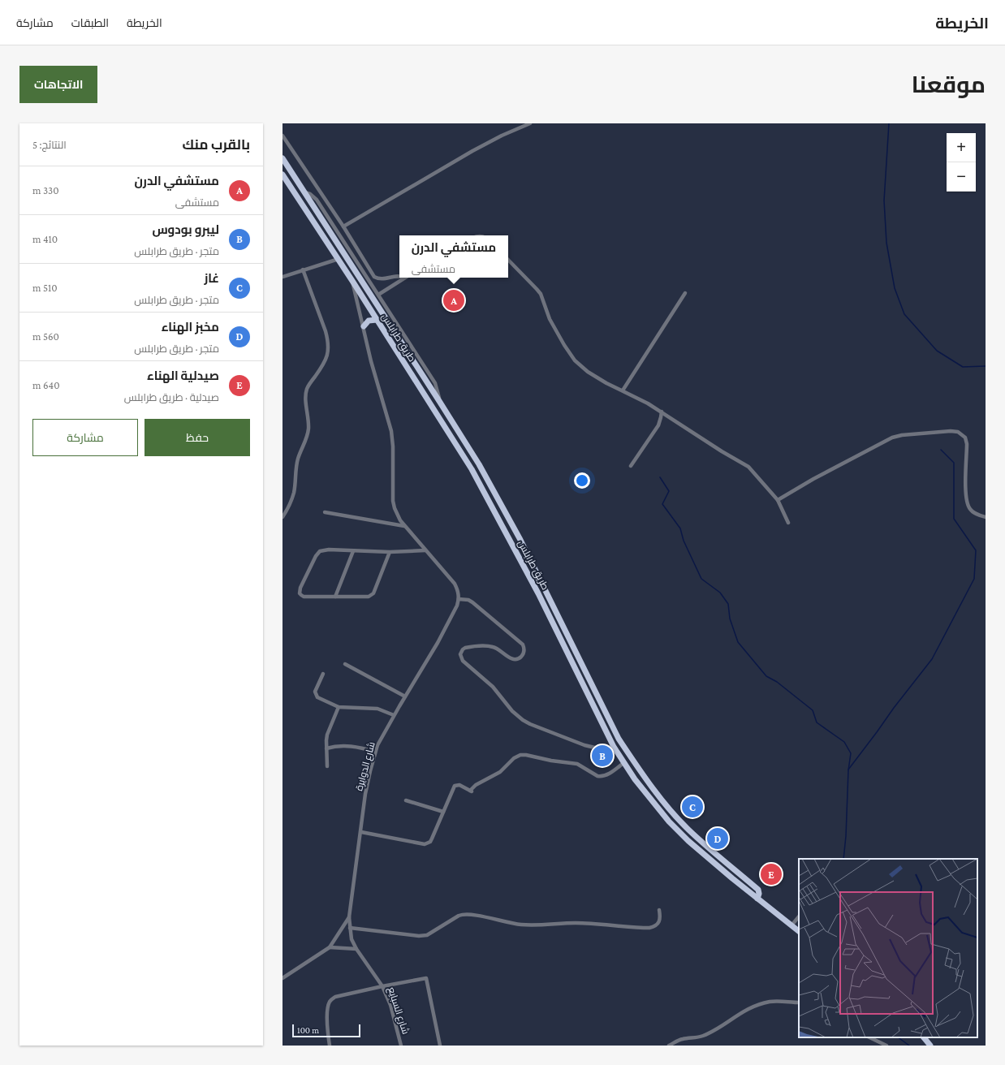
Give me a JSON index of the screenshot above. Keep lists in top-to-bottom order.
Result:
{
  "streets": {
    "highway": ["طريق طرابلس"],
    "street": ["شارع الدوايرة", "شارع السبايع"]
  },
  "crossings": [
    ["شارع الدوايرة", "شارع السبايع"]
  ],
  "scale_bar": "100 m",
  "page": {
    "header": "الخريطة",
    "nav": ["الخريطة", "الطبقات", "مشاركة"],
    "title": "موقعنا",
    "buttons": [
      "الاتجاهات",
      ["حفظ", "مشاركة"]
    ],
    "heading": ["بالقرب منك", "النتائج: 5"],
    "map_buttons": ["+", "−"],
    "list": [
      {
        "mark": "A",
        "name": "مستشفي الدرن",
        "note": "مستشفى",
        "value": "330 m"
      },
      {
        "mark": "B",
        "name": "ليبرو بودوس",
        "note": "متجر · طريق طرابلس",
        "value": "410 m"
      },
      {
        "mark": "C",
        "name": "غاز",
        "note": "متجر · طريق طرابلس",
        "value": "510 m"
      },
      {
        "mark": "D",
        "name": "مخبز الهناء",
        "note": "متجر · طريق طرابلس",
        "value": "560 m"
      },
      {
        "mark": "E",
        "name": "صيدلية الهناء",
        "note": "صيدلية · طريق طرابلس",
        "value": "640 m"
      }
    ],
    "popup": ["مستشفي الدرن", "مستشفى"],
    "pins": [
      "A",
      "B",
      "C",
      "D",
      "E"
    ],
    "scale": "100 m"
  }
}
